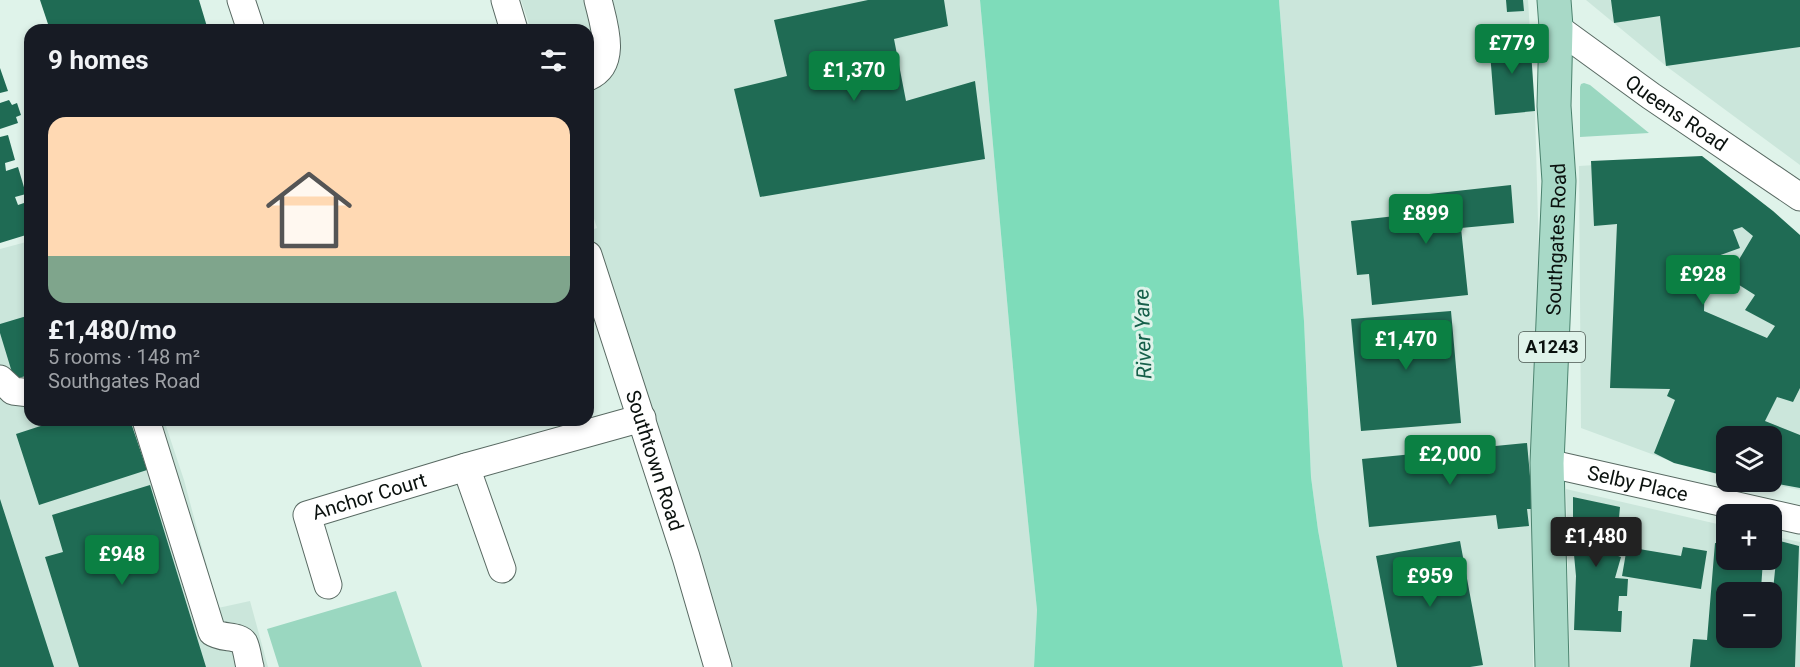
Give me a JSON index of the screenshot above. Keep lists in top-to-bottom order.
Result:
{
  "streets": {
    "main road": ["Southgates Road", "A1243"],
    "street": [
      "Queens Road",
      "Southtown Road",
      "Selby Place",
      "Anchor Court"
    ]
  },
  "crossings": [
    ["Queens Road", "Southgates Road"],
    ["Southgates Road", "Selby Place"],
    ["Southtown Road", "Anchor Court"]
  ],
  "water": ["River Yare"],
  "page": {
    "price": [
      "£779",
      "£1,370",
      "£899",
      "£928",
      "£1,470",
      "£2,000",
      "£1,480",
      "£948",
      "£959"
    ],
    "heading": "9 homes",
    "list": [
      {
        "name": "£1,480/mo",
        "note": "5 rooms · 148 m² · Southgates Road"
      }
    ],
    "map_buttons": ["+", "−"]
  }
}
